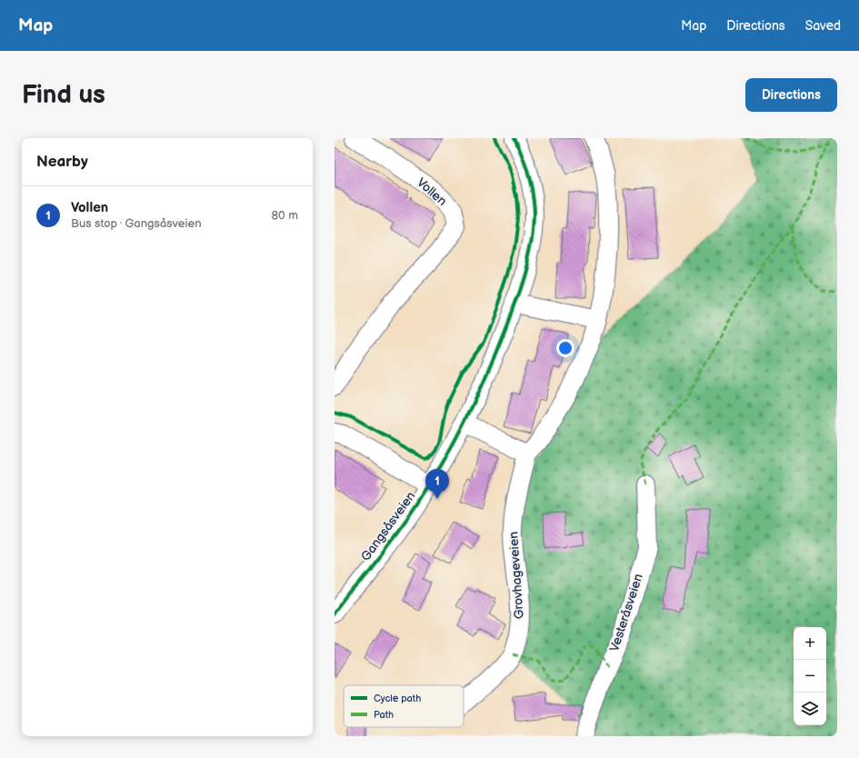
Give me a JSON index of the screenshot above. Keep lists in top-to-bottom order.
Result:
{
  "streets": {
    "street": [
      "Vollen",
      "Gangsåsveien",
      "Grovhageveien",
      "Vesteråsveien"
    ]
  },
  "legend": ["Cycle path", "Path"],
  "page": {
    "header": "Map",
    "nav": ["Map", "Directions", "Saved"],
    "buttons": "Directions",
    "title": "Find us",
    "heading": "Nearby",
    "list": [
      {
        "mark": "1",
        "name": "Vollen",
        "note": "Bus stop · Gangsåsveien",
        "value": "80 m"
      }
    ],
    "pins": "1",
    "map_buttons": ["+", "−"]
  }
}
